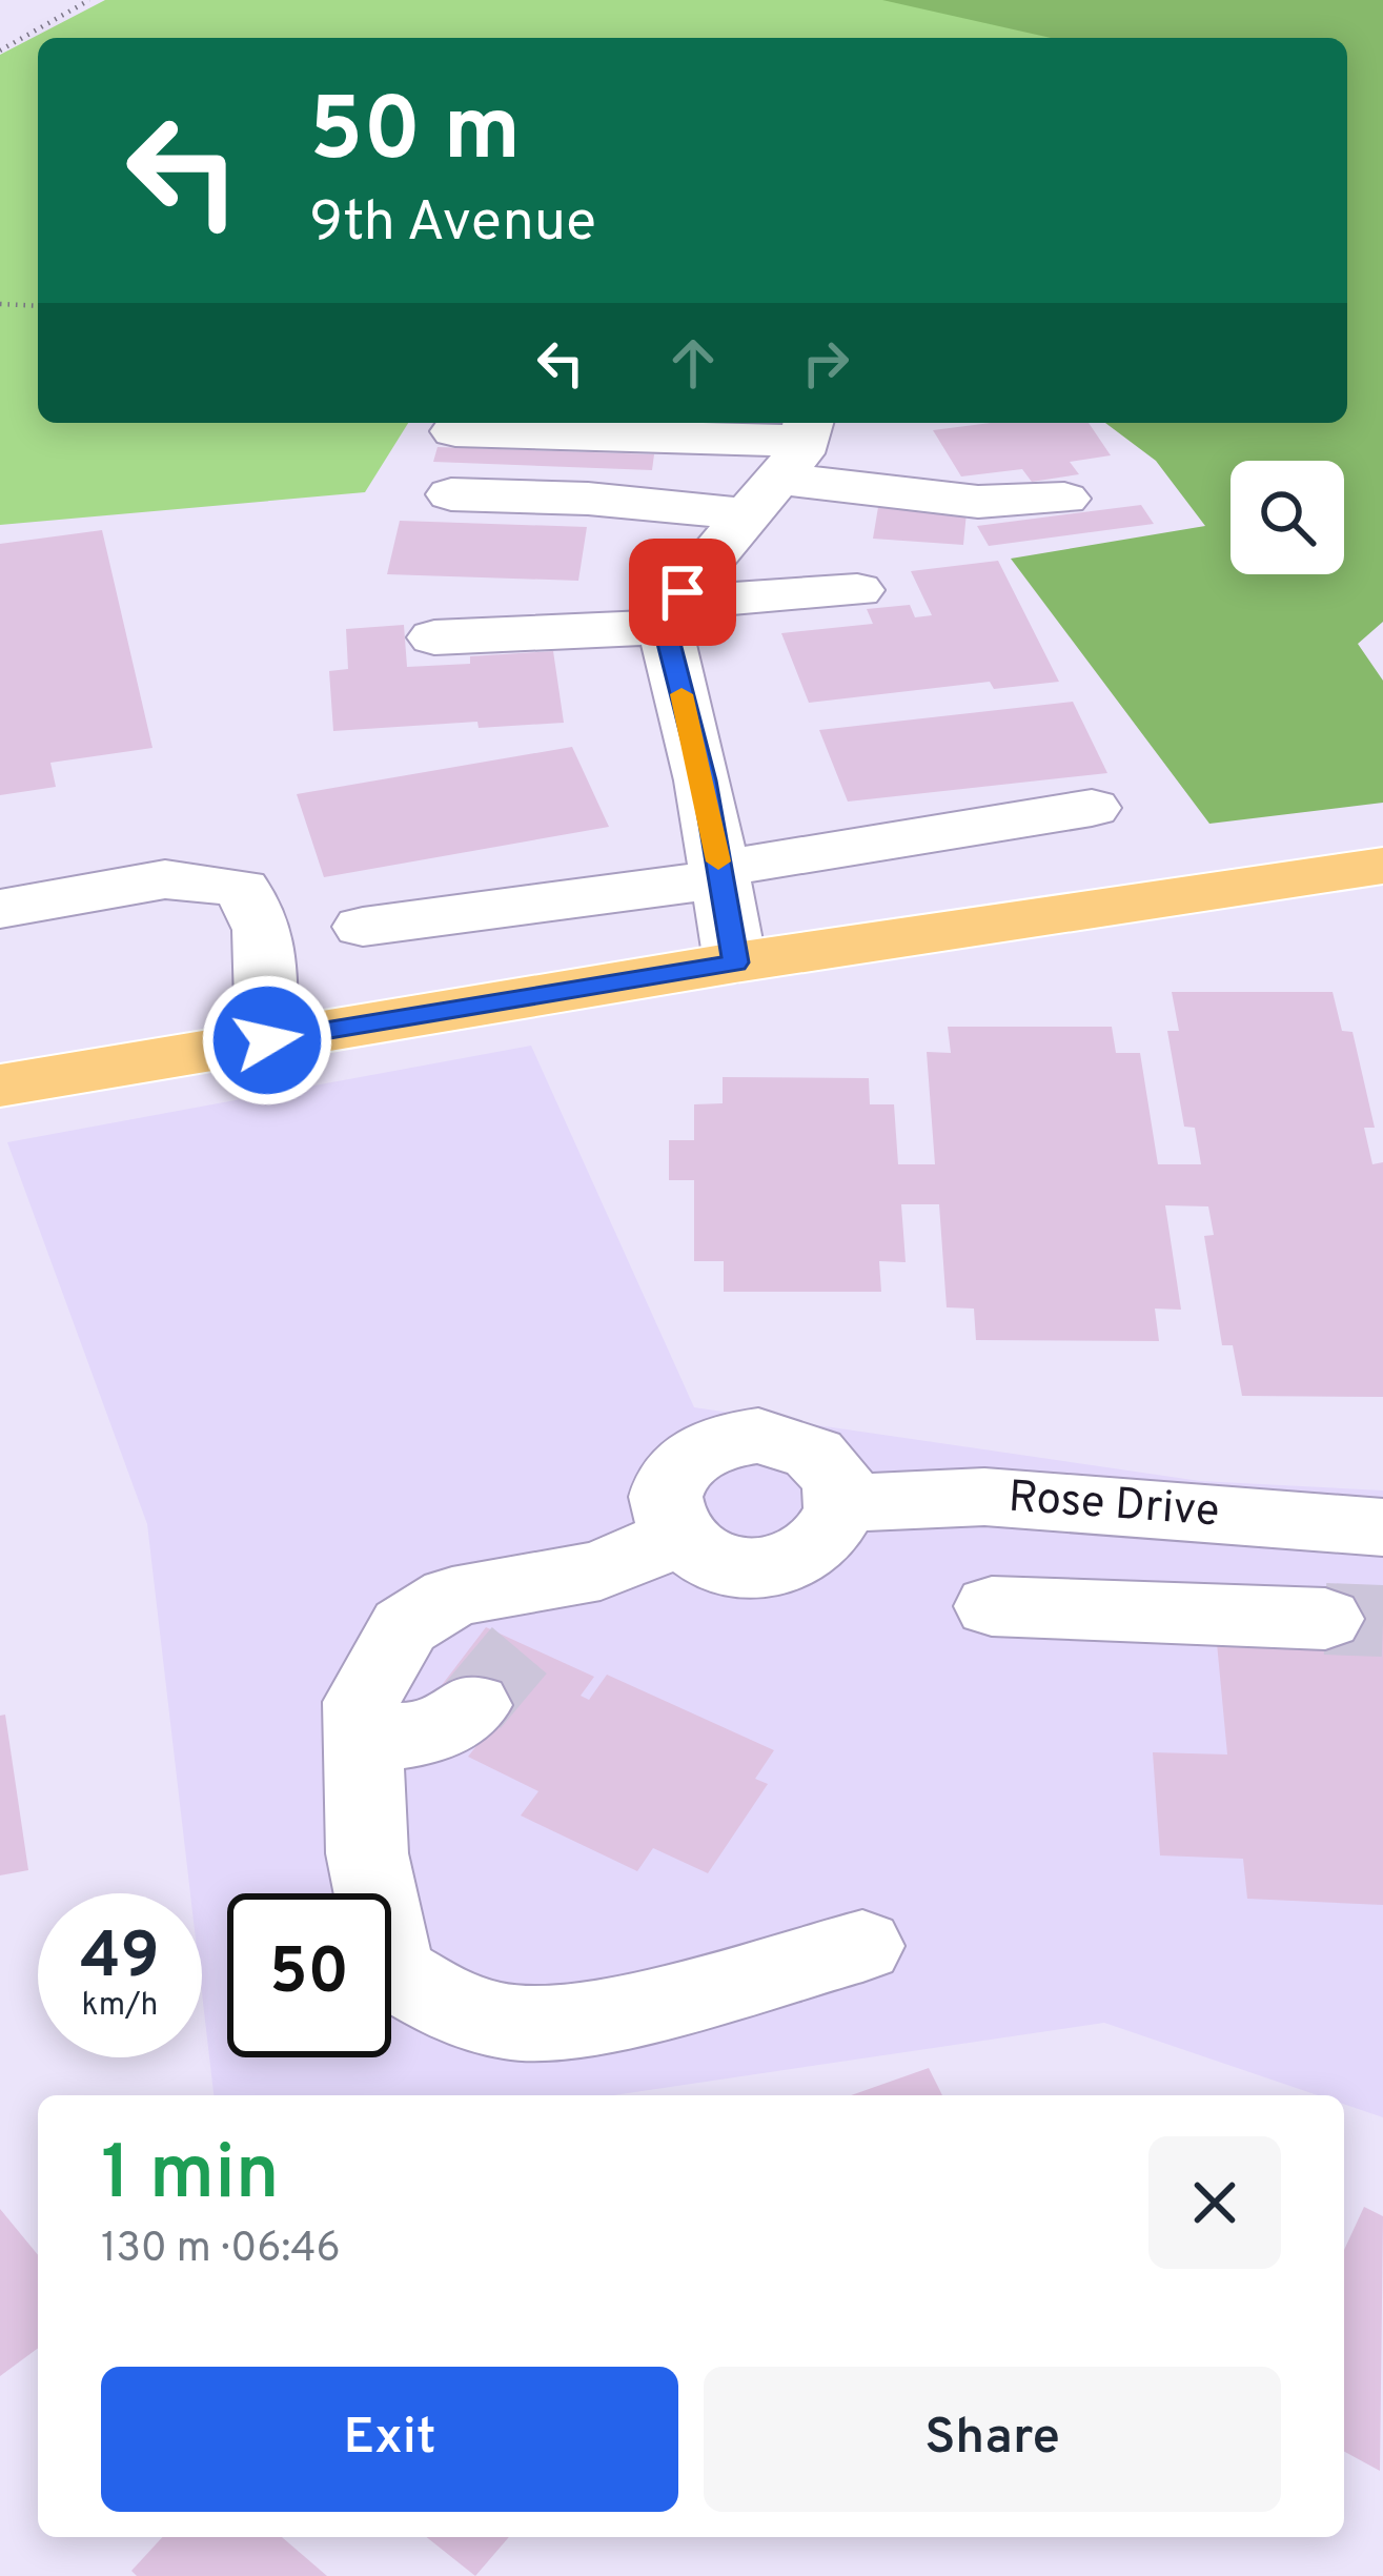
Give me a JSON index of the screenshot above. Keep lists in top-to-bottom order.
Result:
{
  "streets": {
    "street": ["Rose Drive"]
  },
  "page": {
    "turn": ["50 m", "9th Avenue"],
    "speed": "49 km/h",
    "limit": "50",
    "heading": ["1 min", "130 m · 06:46"],
    "buttons": ["Exit", "Share"]
  }
}
